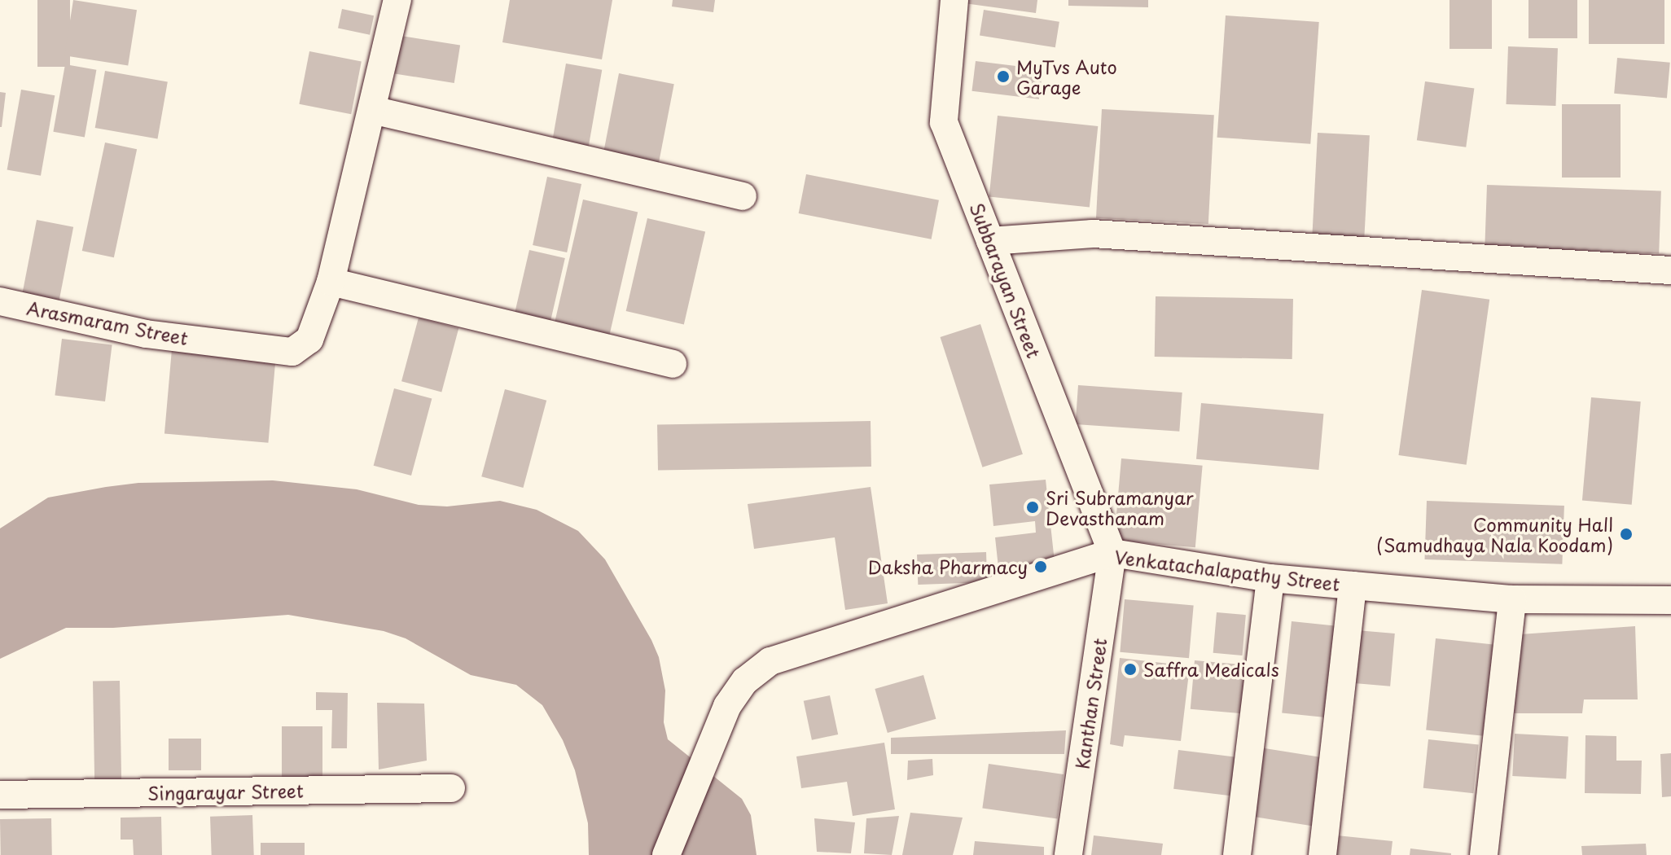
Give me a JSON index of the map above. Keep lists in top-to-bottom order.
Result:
{
  "streets": {
    "street": [
      "Subbarayan Street",
      "Arasmaram Street",
      "Venkatachalapathy Street",
      "Kanthan Street",
      "Singarayar Street"
    ]
  },
  "crossings": [
    ["Subbarayan Street", "Venkatachalapathy Street"],
    ["Subbarayan Street", "Kanthan Street"],
    ["Venkatachalapathy Street", "Kanthan Street"]
  ],
  "places": [
    "MyTvs Auto Garage",
    "Sri Subramanyar Devasthanam",
    "Community Hall (Samudhaya Nala Koodam)",
    "Daksha Pharmacy",
    "Saffra Medicals"
  ]
}
